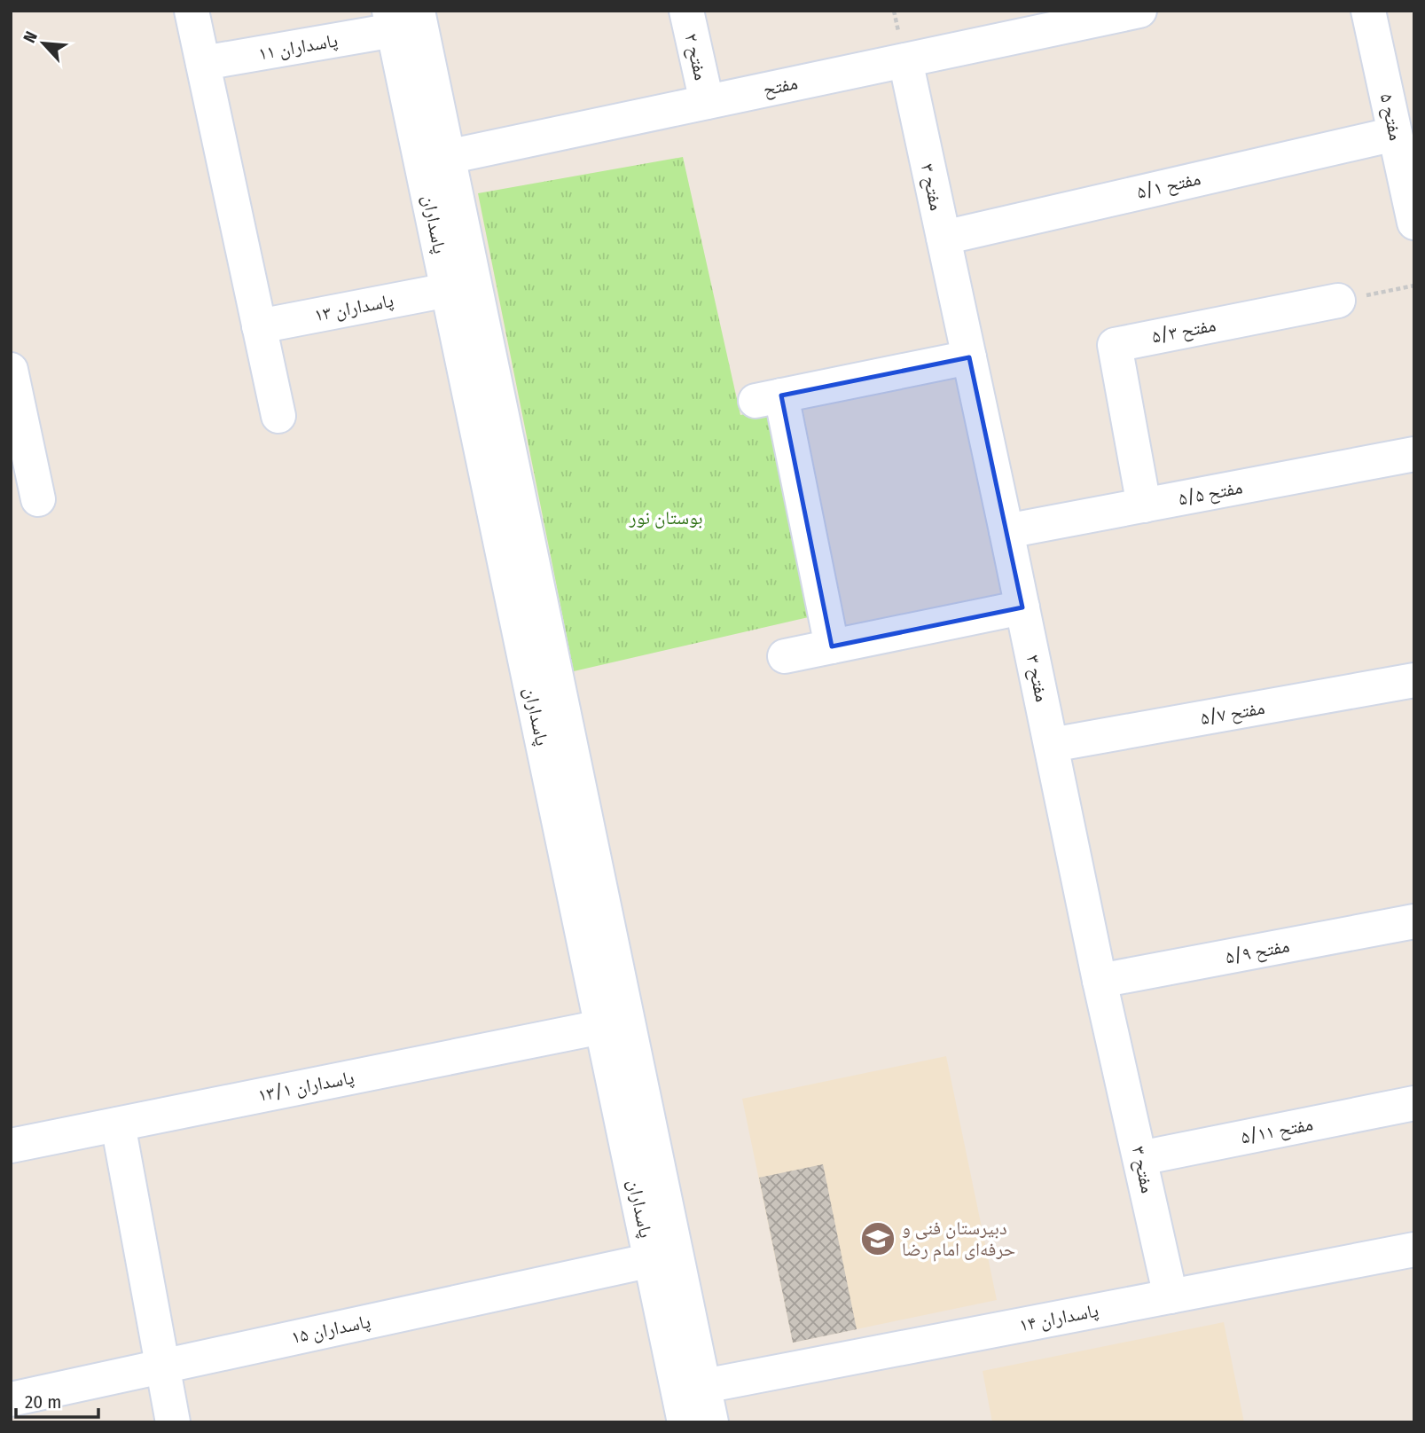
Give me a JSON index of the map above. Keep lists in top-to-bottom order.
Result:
{
  "streets": {
    "street": [
      "پاسداران ۱۱",
      "مفتح ۲",
      "مفتح",
      "مفتح ۵",
      "مفتح ۵/۱",
      "مفتح ۳",
      "پاسداران",
      "پاسداران ۱۳",
      "مفتح ۵/۳",
      "مفتح ۵/۵",
      "مفتح ۵/۷",
      "مفتح ۵/۹",
      "پاسداران ۱۳/۱",
      "مفتح ۵/۱۱",
      "پاسداران ۱۴",
      "پاسداران ۱۵"
    ]
  },
  "crossings": [
    ["پاسداران ۱۱", "پاسداران"],
    ["مفتح ۲", "مفتح"],
    ["مفتح", "مفتح ۳"],
    ["مفتح", "پاسداران"],
    ["مفتح ۵", "مفتح ۵/۱"],
    ["مفتح ۵/۱", "مفتح ۳"],
    ["مفتح ۳", "مفتح ۵/۵"],
    ["مفتح ۳", "مفتح ۵/۷"],
    ["مفتح ۳", "مفتح ۵/۹"],
    ["مفتح ۳", "مفتح ۵/۱۱"],
    ["مفتح ۳", "پاسداران ۱۴"],
    ["پاسداران", "پاسداران ۱۳"],
    ["پاسداران", "پاسداران ۱۳/۱"],
    ["پاسداران", "پاسداران ۱۴"],
    ["پاسداران", "پاسداران ۱۵"],
    ["مفتح ۵/۳", "مفتح ۵/۵"]
  ],
  "parks": ["بوستان نور"],
  "places": {
    "school or university": ["دبیرستان فنی و حرفه‌ای امام رضا"]
  },
  "scale_bar": "20 m",
  "north": "top left"
}
